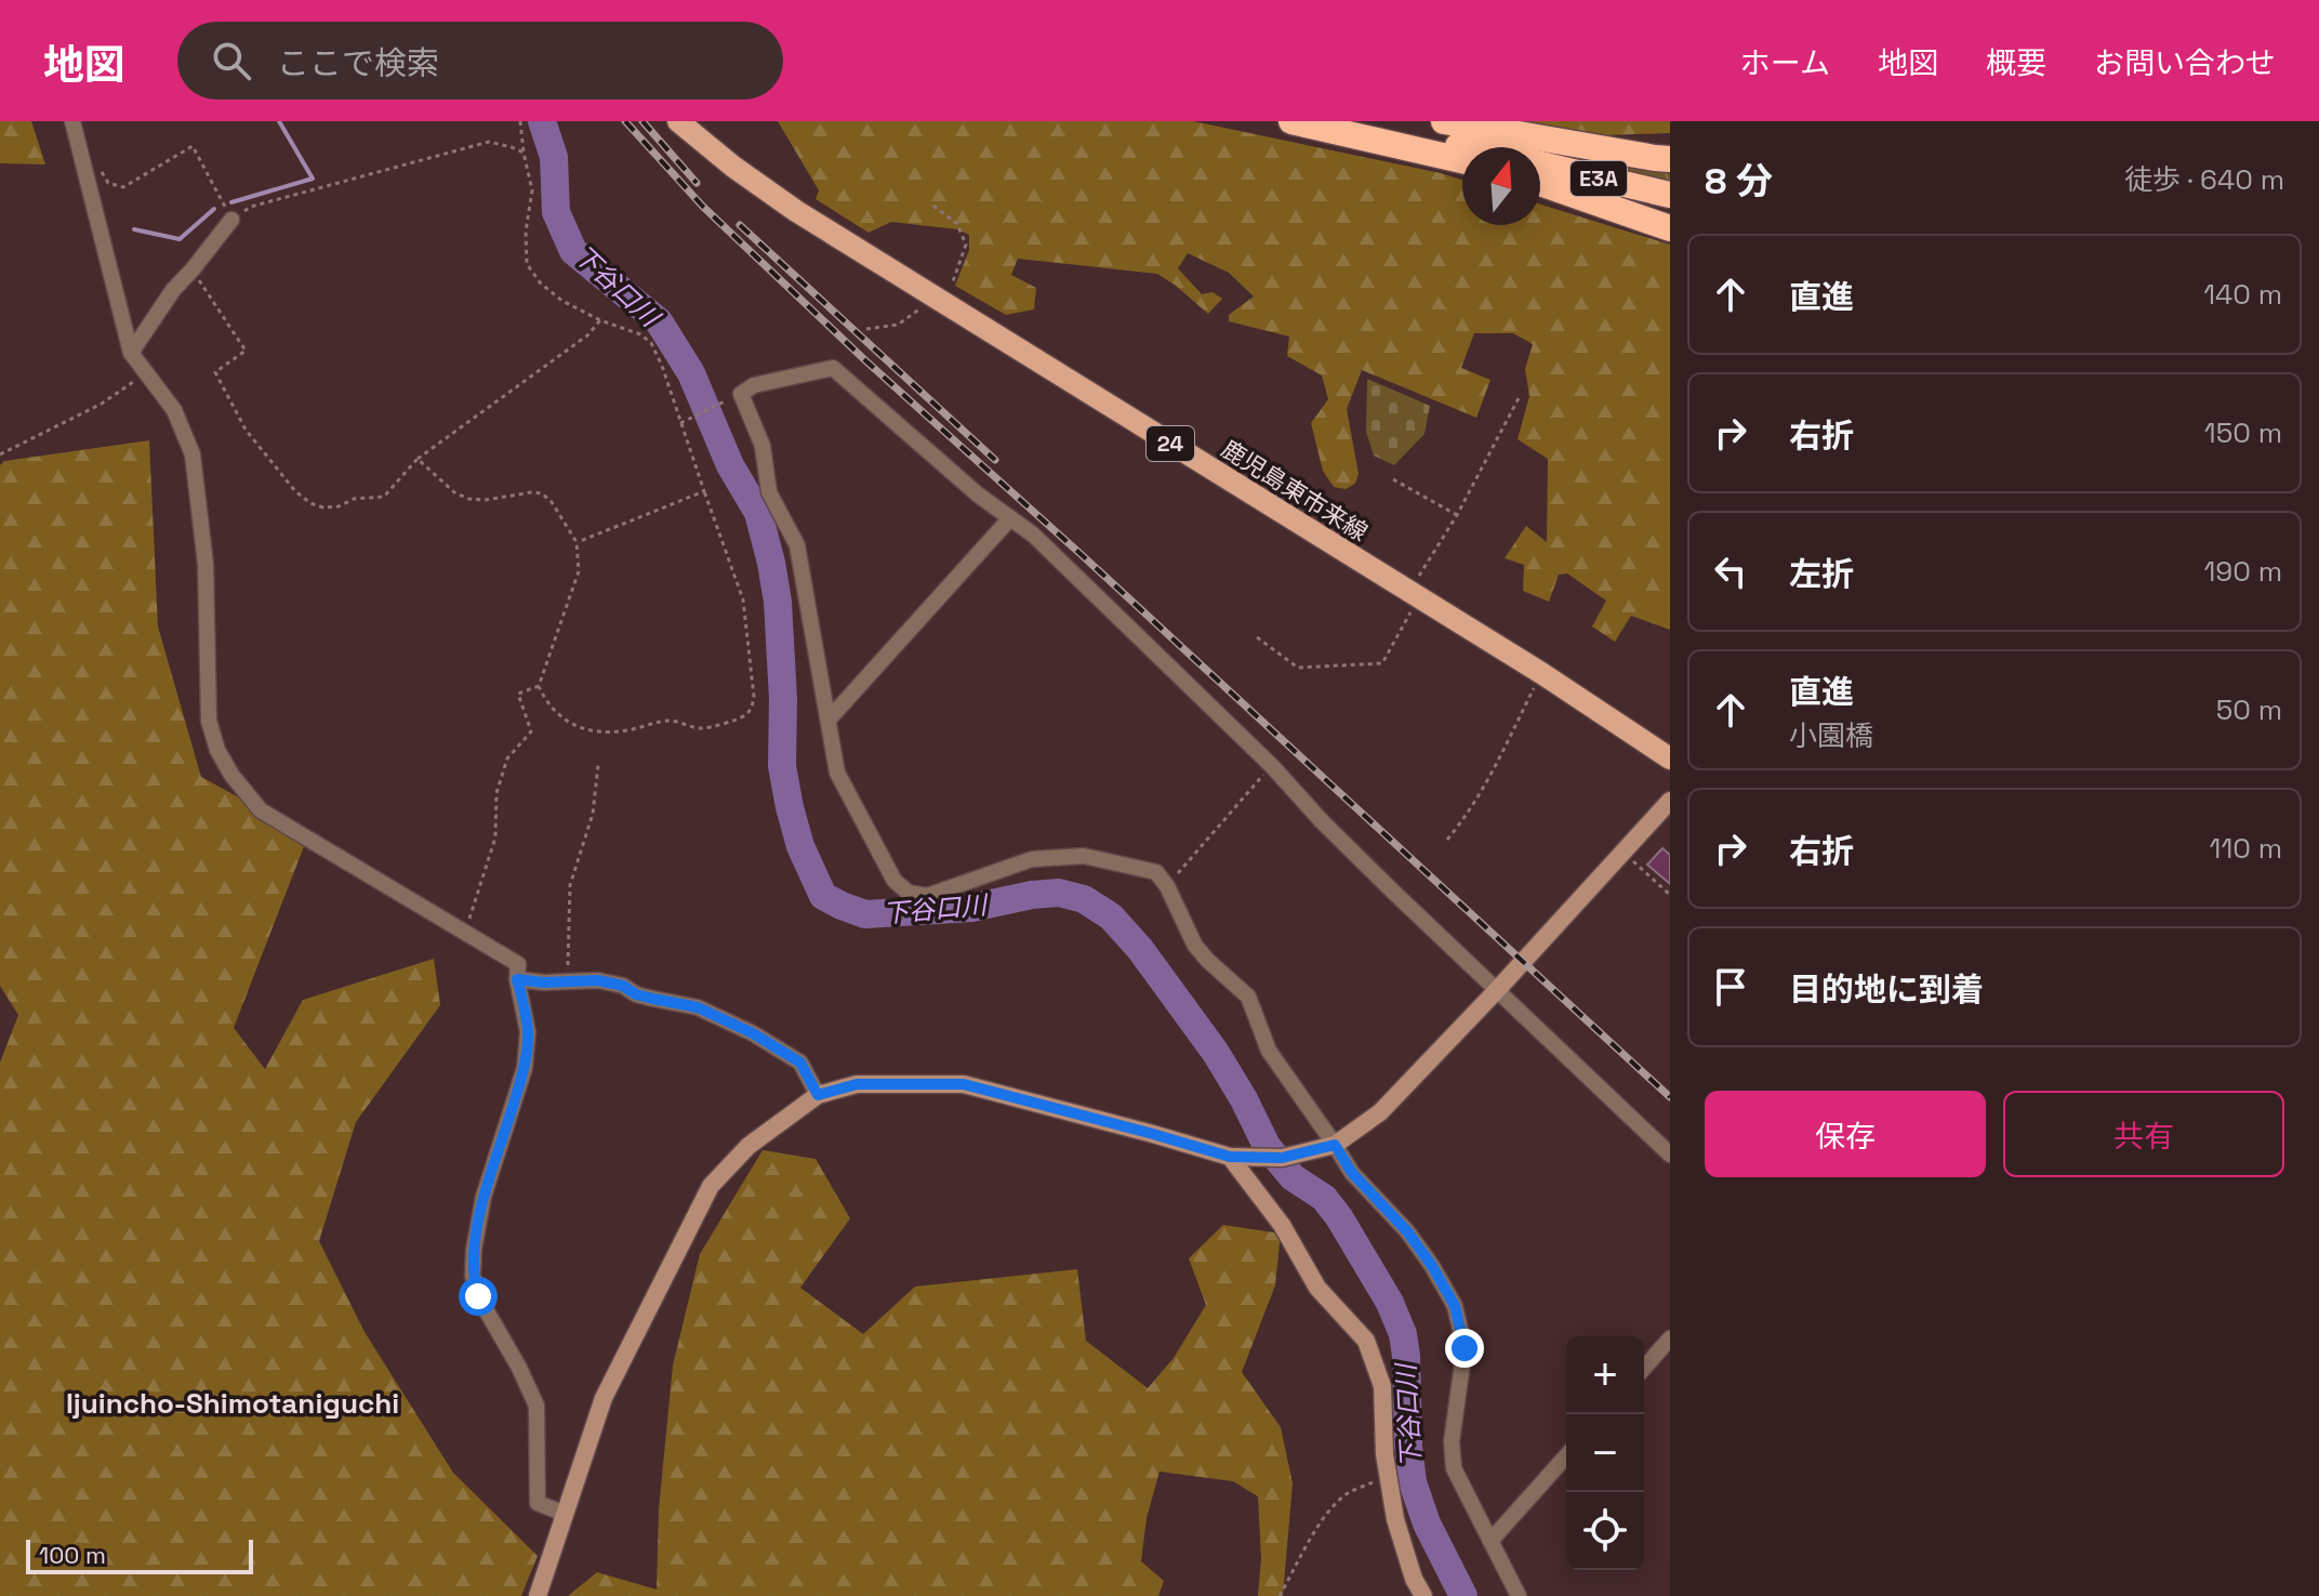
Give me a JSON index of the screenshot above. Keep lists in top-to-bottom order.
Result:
{
  "streets": {
    "highway": ["E3A"],
    "main road": ["24", "鹿児島東市来線"]
  },
  "districts": ["Ijuincho-Shimotaniguchi"],
  "water": ["下谷口川"],
  "scale_bar": "100 m",
  "north": "top",
  "page": {
    "header": "地図",
    "search": "ここで検索",
    "nav": [
      "ホーム",
      "地図",
      "概要",
      "お問い合わせ"
    ],
    "heading": ["8 分", "徒歩 · 640 m"],
    "list": [
      ["直進", "140 m"],
      ["右折", "150 m"],
      ["左折", "190 m"],
      ["直進", "小園橋", "50 m"],
      ["右折", "110 m"],
      "目的地に到着"
    ],
    "buttons": ["保存", "共有"],
    "map_buttons": ["+", "−"],
    "scale": "100 m"
  }
}
